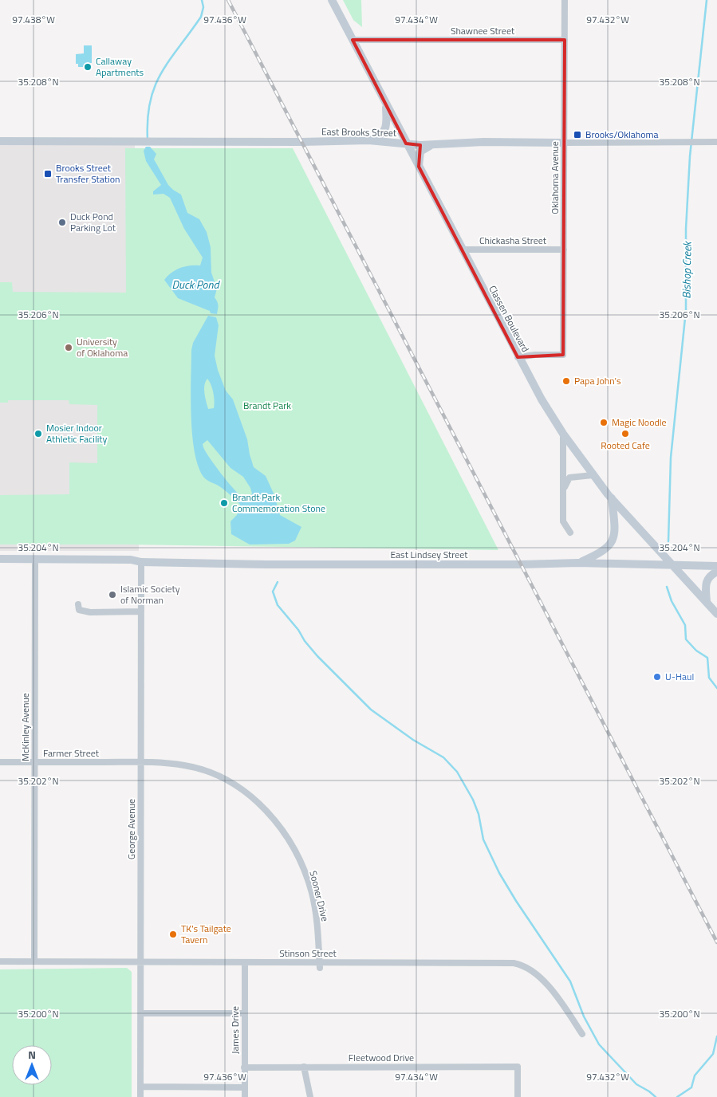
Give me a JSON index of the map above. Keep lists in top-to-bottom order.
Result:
{
  "streets": {
    "street": [
      "Shawnee Street",
      "East Brooks Street",
      "Oklahoma Avenue",
      "Chickasha Street",
      "Classen Boulevard",
      "East Lindsey Street",
      "McKinley Avenue",
      "Farmer Street",
      "George Avenue",
      "Sooner Drive",
      "Stinson Street",
      "James Drive",
      "Fleetwood Drive"
    ]
  },
  "crossings": [
    ["Shawnee Street", "Oklahoma Avenue"],
    ["Shawnee Street", "Classen Boulevard"],
    ["East Brooks Street", "Oklahoma Avenue"],
    ["East Brooks Street", "Classen Boulevard"],
    ["Oklahoma Avenue", "Chickasha Street"],
    ["Oklahoma Avenue", "Classen Boulevard"],
    ["Chickasha Street", "Classen Boulevard"],
    ["Classen Boulevard", "East Lindsey Street"],
    ["East Lindsey Street", "McKinley Avenue"],
    ["East Lindsey Street", "George Avenue"],
    ["McKinley Avenue", "Farmer Street"],
    ["McKinley Avenue", "Stinson Street"],
    ["Farmer Street", "George Avenue"],
    ["Farmer Street", "Sooner Drive"],
    ["George Avenue", "Sooner Drive"],
    ["George Avenue", "Stinson Street"],
    ["Sooner Drive", "Stinson Street"],
    ["Stinson Street", "James Drive"],
    ["James Drive", "Fleetwood Drive"]
  ],
  "water": ["Bishop Creek", "Duck Pond"],
  "parks": ["Brandt Park"],
  "places": {
    "other": [
      "Callaway Apartments",
      "Duck Pond Parking Lot",
      "University of Oklahoma",
      "Papa John's",
      "Magic Noodle",
      "Mosier Indoor Athletic Facility",
      "Rooted Cafe",
      "Brandt Park Commemoration Stone",
      "Islamic Society of Norman",
      "U-Haul",
      "TK's Tailgate Tavern"
    ],
    "transit": ["Brooks/Oklahoma", "Brooks Street Transfer Station"]
  },
  "north": "top",
  "coordinates": [
    "97.438°W",
    "97.436°W",
    "97.434°W",
    "97.432°W",
    "35.208°N",
    "35.206°N",
    "35.204°N",
    "35.202°N",
    "35.200°N"
  ]
}
